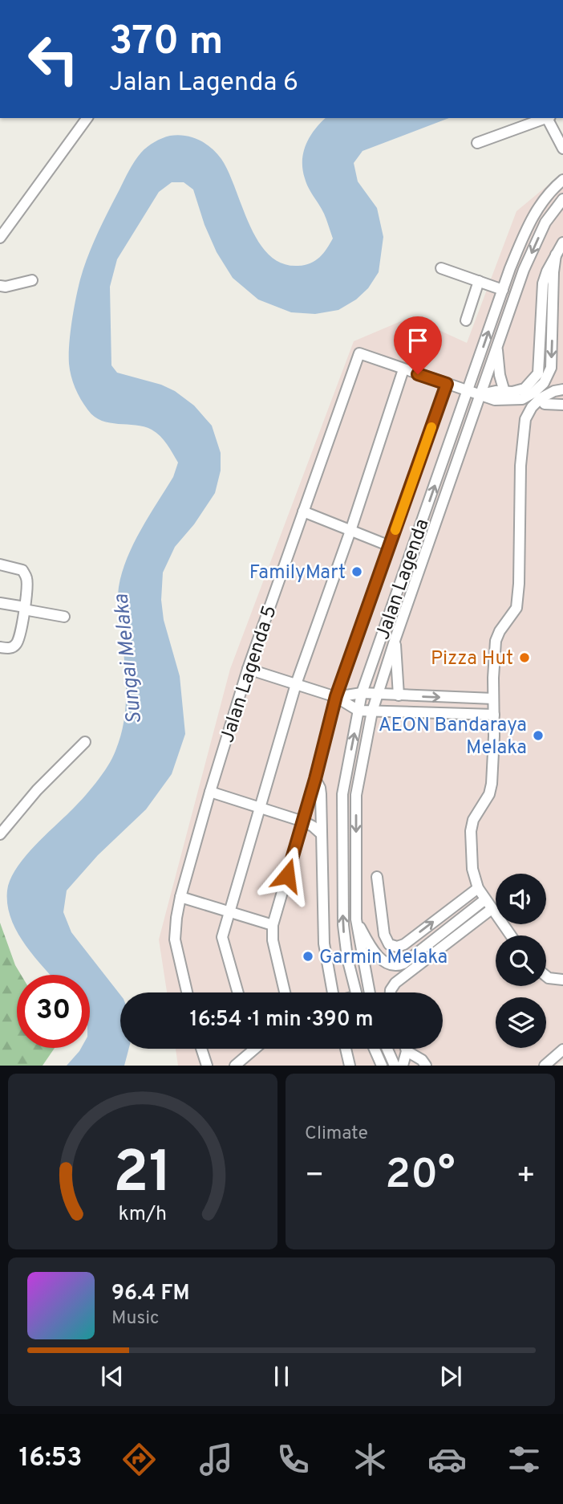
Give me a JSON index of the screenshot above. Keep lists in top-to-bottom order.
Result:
{
  "streets": {
    "street": ["Jalan Lagenda", "Jalan Lagenda 5"]
  },
  "water": ["Sungai Melaka"],
  "places": [
    "FamilyMart",
    "Pizza Hut",
    "AEON Bandaraya Melaka",
    "Garmin Melaka"
  ],
  "page": {
    "turn": ["370 m", "Jalan Lagenda 6"],
    "limit": "30",
    "trip": "16:54 · 1 min · 390 m",
    "tile": "Climate",
    "heat": ["−", "20°", "+"],
    "song": ["96.4 FM", "Music"],
    "tabs": "16:53",
    "gauge": ["21", "km/h"]
  }
}
